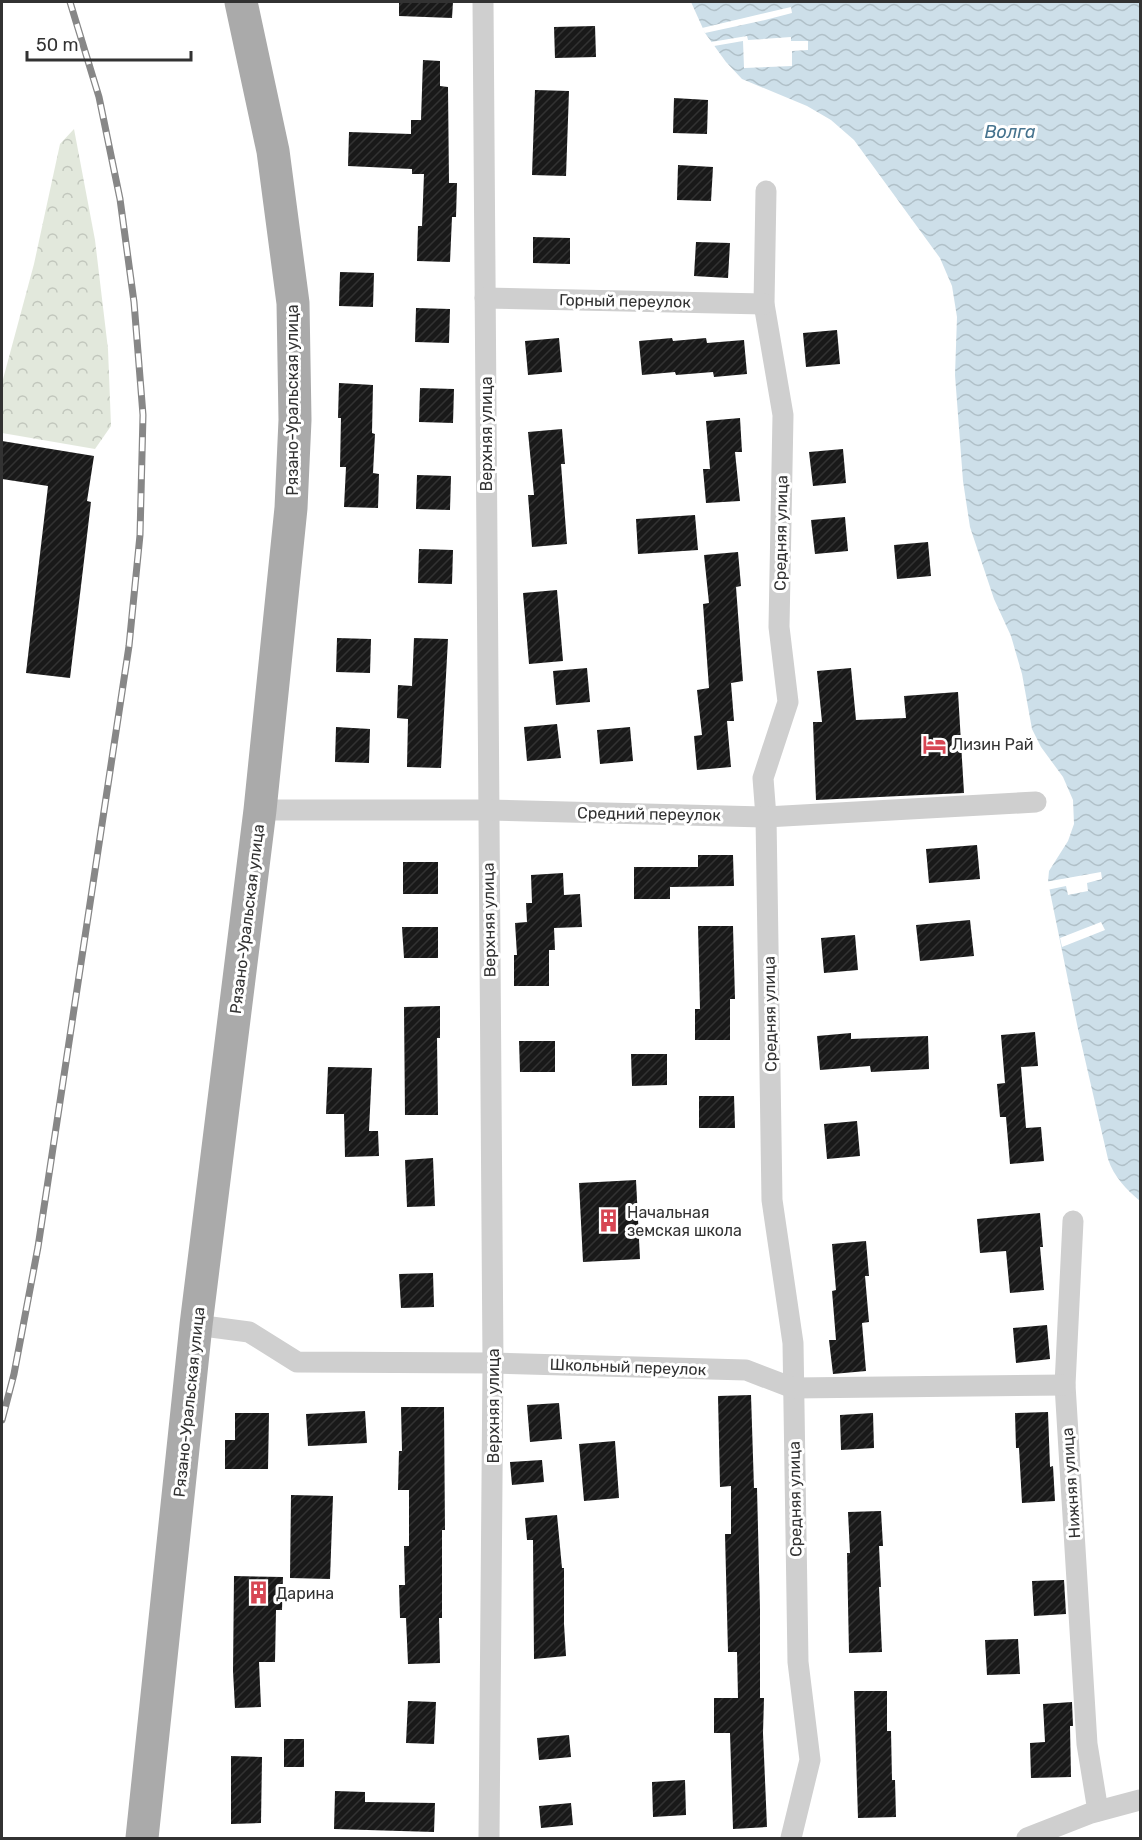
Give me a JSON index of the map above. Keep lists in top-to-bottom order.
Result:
{
  "streets": {
    "main road": ["Рязано-Уральская улица"],
    "street": [
      "Горный переулок",
      "Верхняя улица",
      "Средняя улица",
      "Средний переулок",
      "Школьный переулок",
      "Нижняя улица"
    ]
  },
  "crossings": [
    ["Горный переулок", "Верхняя улица"],
    ["Горный переулок", "Средняя улица"],
    ["Рязано-Уральская улица", "Средний переулок"],
    ["Рязано-Уральская улица", "Школьный переулок"],
    ["Верхняя улица", "Средний переулок"],
    ["Верхняя улица", "Школьный переулок"],
    ["Средняя улица", "Средний переулок"],
    ["Средняя улица", "Школьный переулок"],
    ["Школьный переулок", "Нижняя улица"]
  ],
  "water": ["Волга"],
  "places": {
    "hotel": ["Лизин Рай"],
    "building": ["Начальная земская школа", "Дарина"]
  },
  "scale_bar": "50 m"
}
